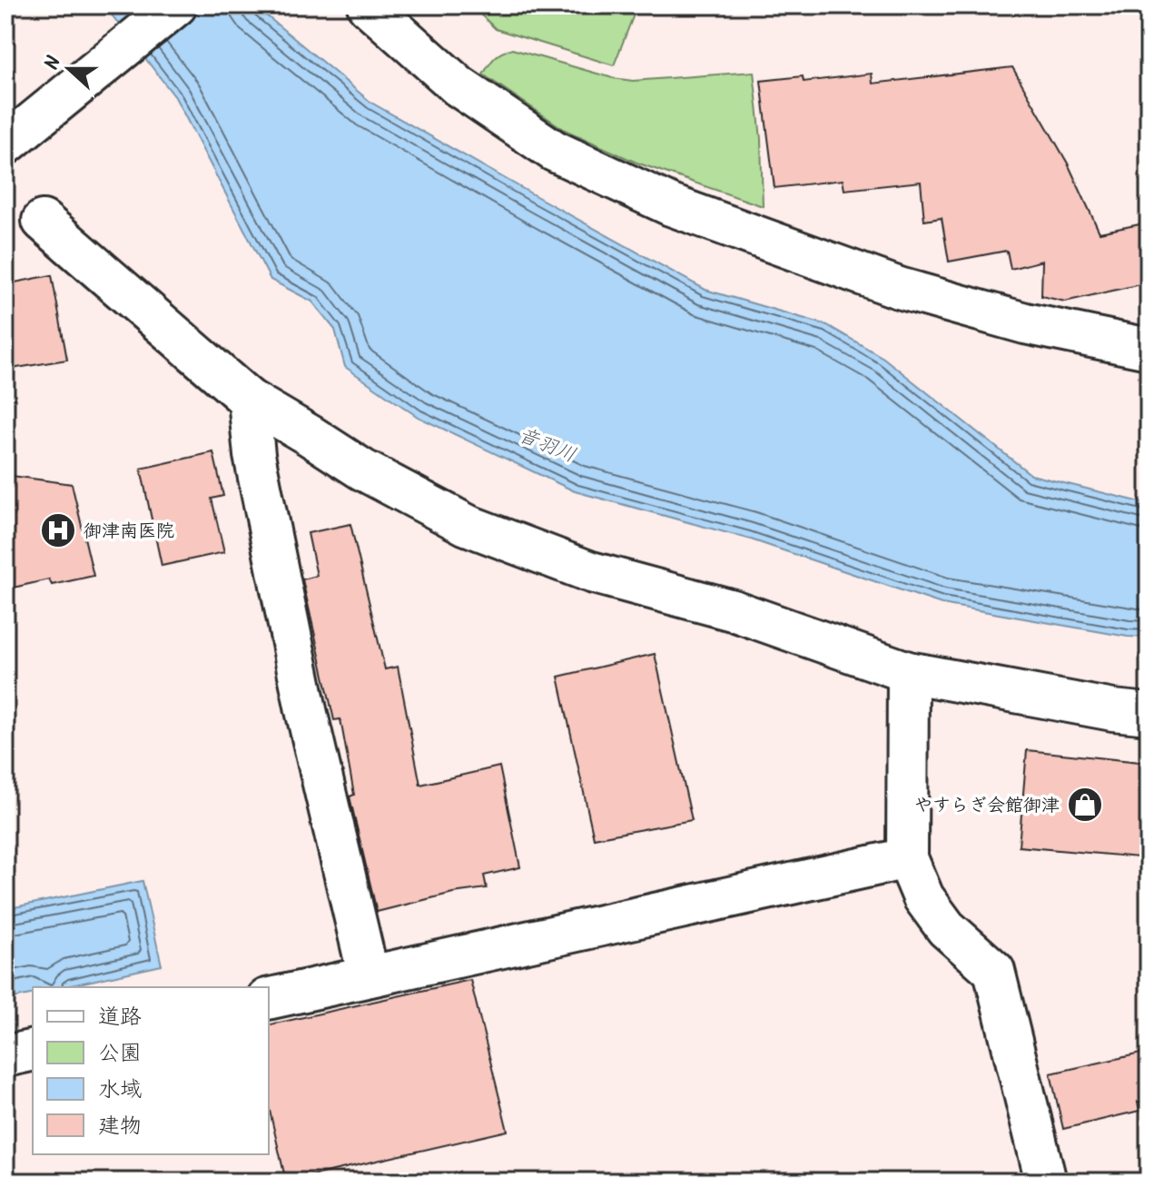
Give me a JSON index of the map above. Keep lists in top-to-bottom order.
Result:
{
  "water": ["音羽川"],
  "places": {
    "hospital": ["御津南医院"],
    "shop": ["やすらぎ会館御津"]
  },
  "legend": [
    "道路",
    "公園",
    "水域",
    "建物"
  ],
  "north": "left"
}
